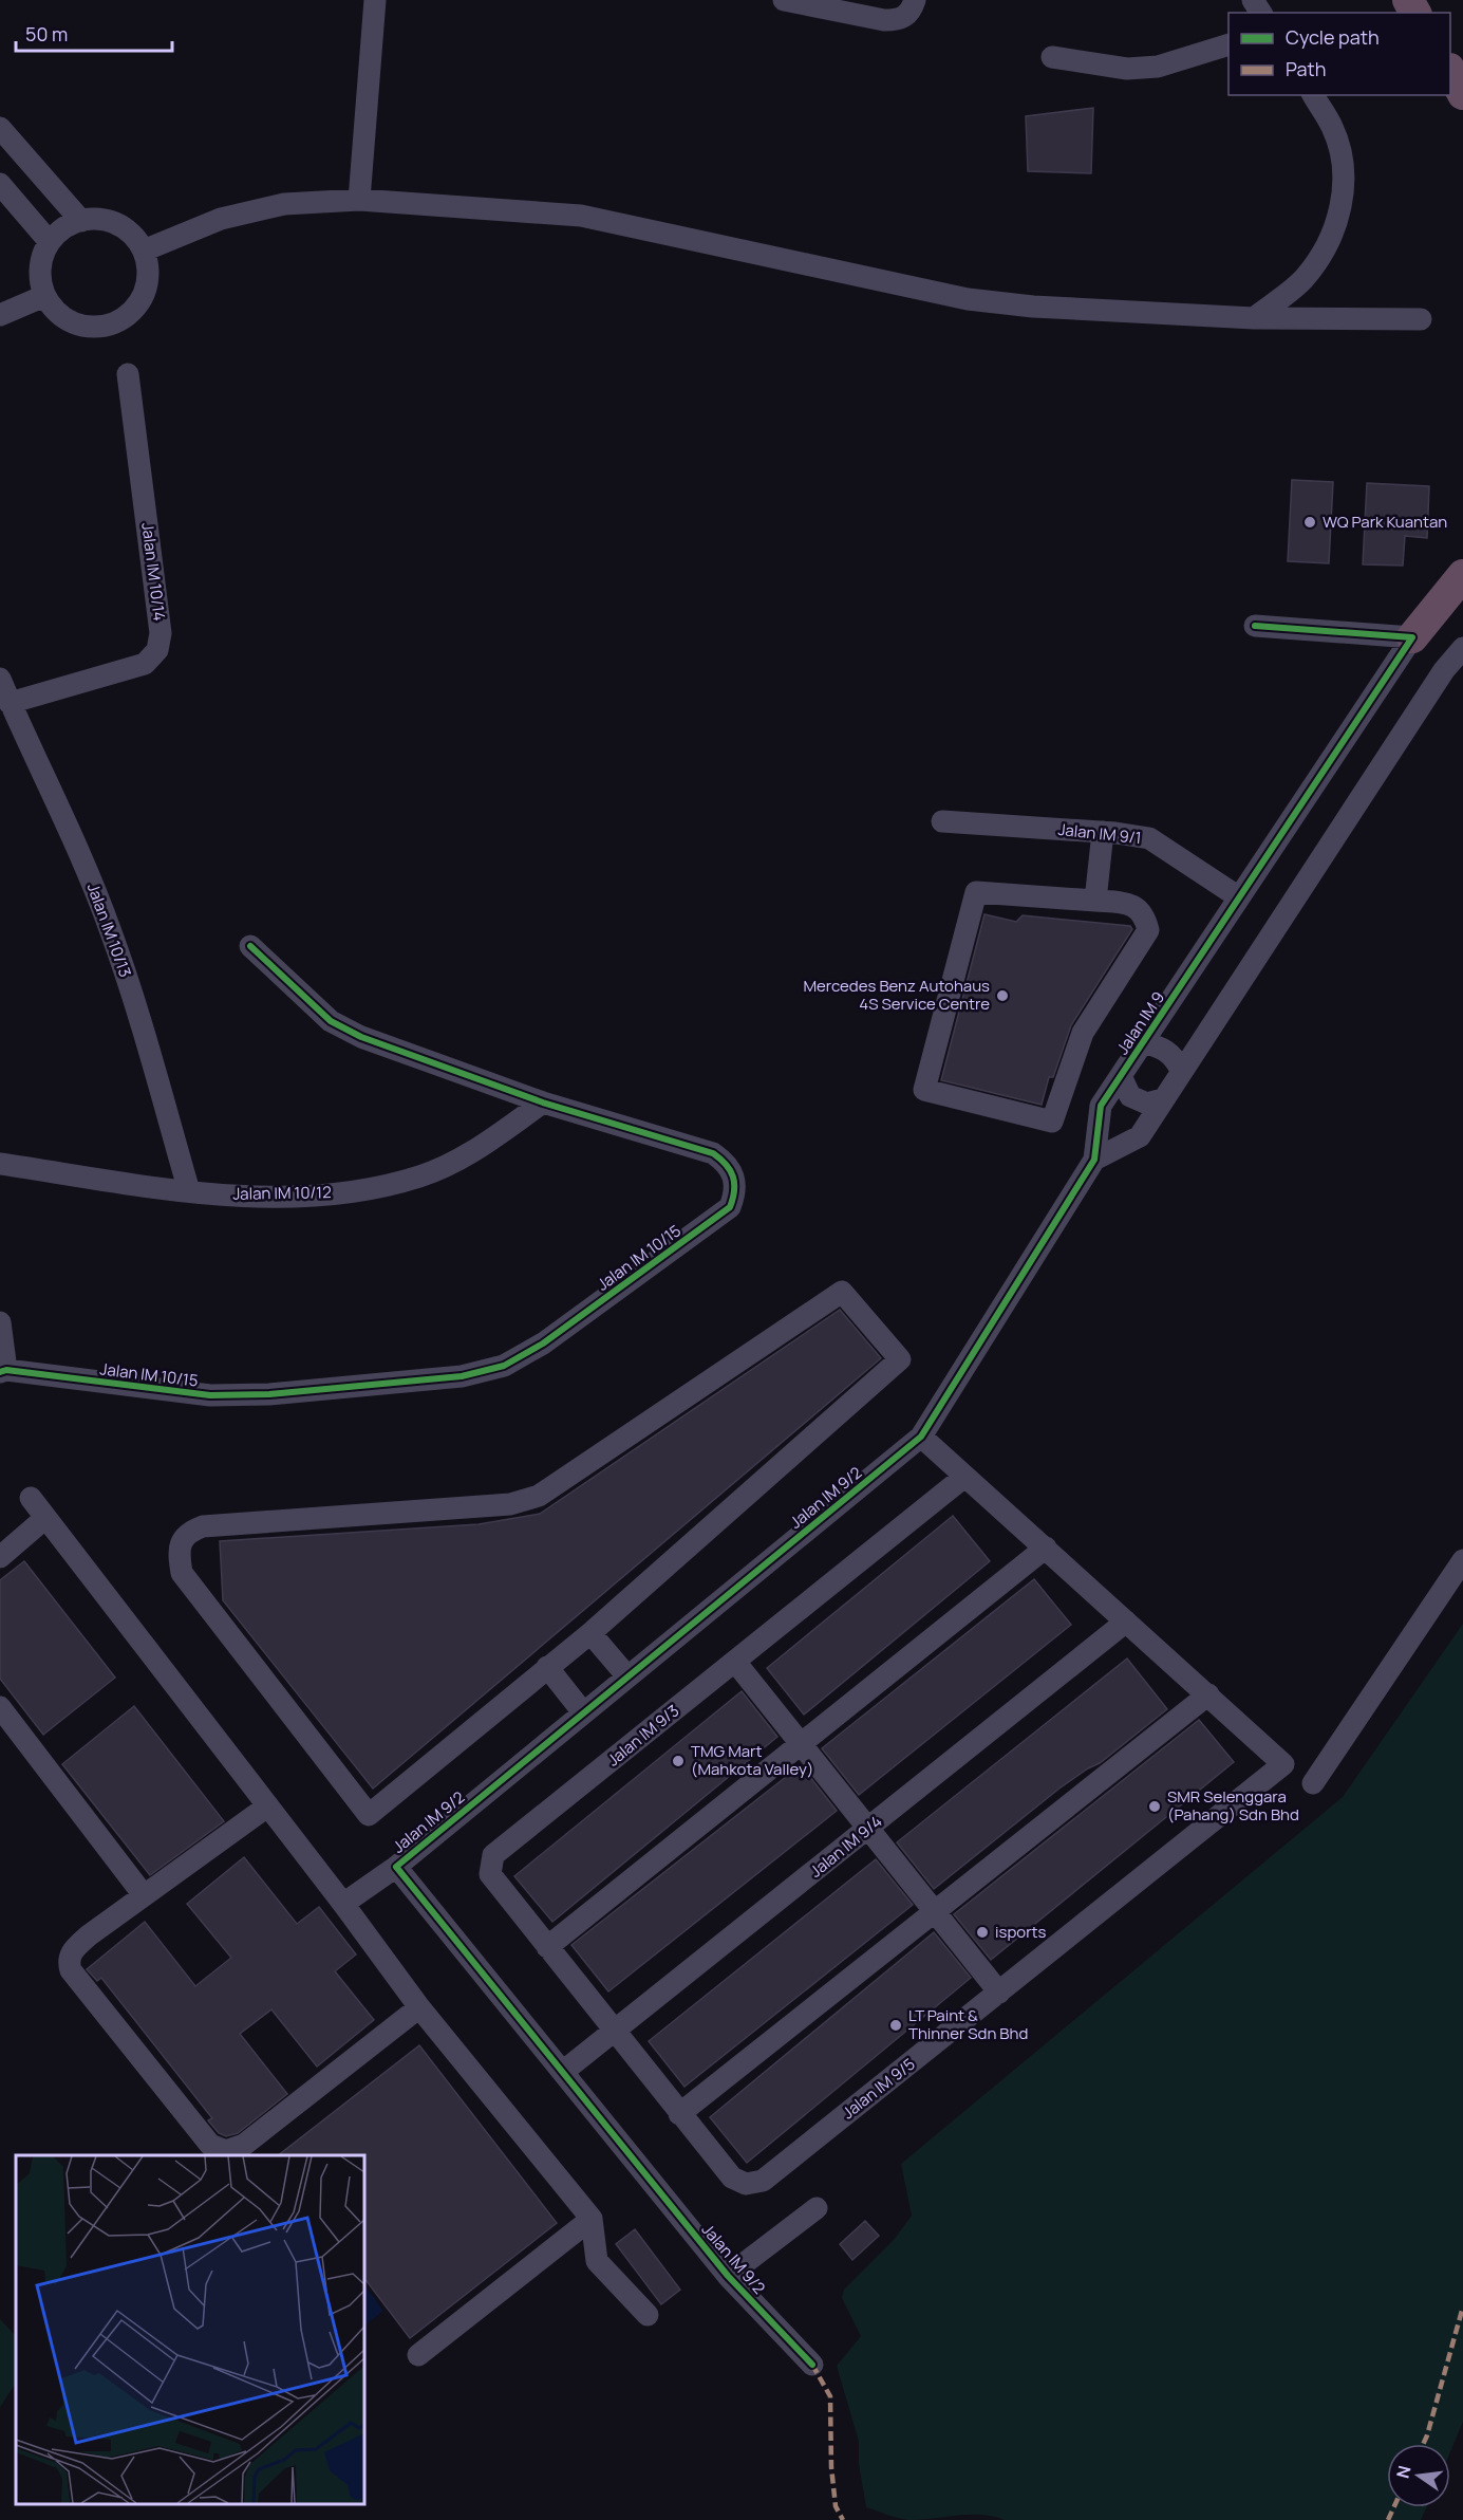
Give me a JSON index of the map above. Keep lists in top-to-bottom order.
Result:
{
  "streets": {
    "street": [
      "Jalan IM 10/14",
      "Jalan IM 9/1",
      "Jalan IM 10/13",
      "Jalan IM 9",
      "Jalan IM 10/12",
      "Jalan IM 10/15",
      "Jalan IM 9/2",
      "Jalan IM 9/3",
      "Jalan IM 9/4",
      "Jalan IM 9/5"
    ]
  },
  "crossings": [
    ["Jalan IM 10/14", "Jalan IM 10/13"],
    ["Jalan IM 9/1", "Jalan IM 9"],
    ["Jalan IM 10/13", "Jalan IM 10/12"],
    ["Jalan IM 9", "Jalan IM 9/2"],
    ["Jalan IM 10/12", "Jalan IM 10/15"],
    ["Jalan IM 9/2", "Jalan IM 9/4"],
    ["Jalan IM 9/3", "Jalan IM 9/4"],
    ["Jalan IM 9/3", "Jalan IM 9/5"],
    ["Jalan IM 9/4", "Jalan IM 9/5"]
  ],
  "places": [
    "WQ Park Kuantan",
    "Mercedes Benz Autohaus 4S Service Centre",
    "TMG Mart (Mahkota Valley)",
    "SMR Selenggara (Pahang) Sdn Bhd",
    "isports",
    "LT Paint & Thinner Sdn Bhd"
  ],
  "legend": ["Cycle path", "Path"],
  "scale_bar": "50 m",
  "north": "left"
}
